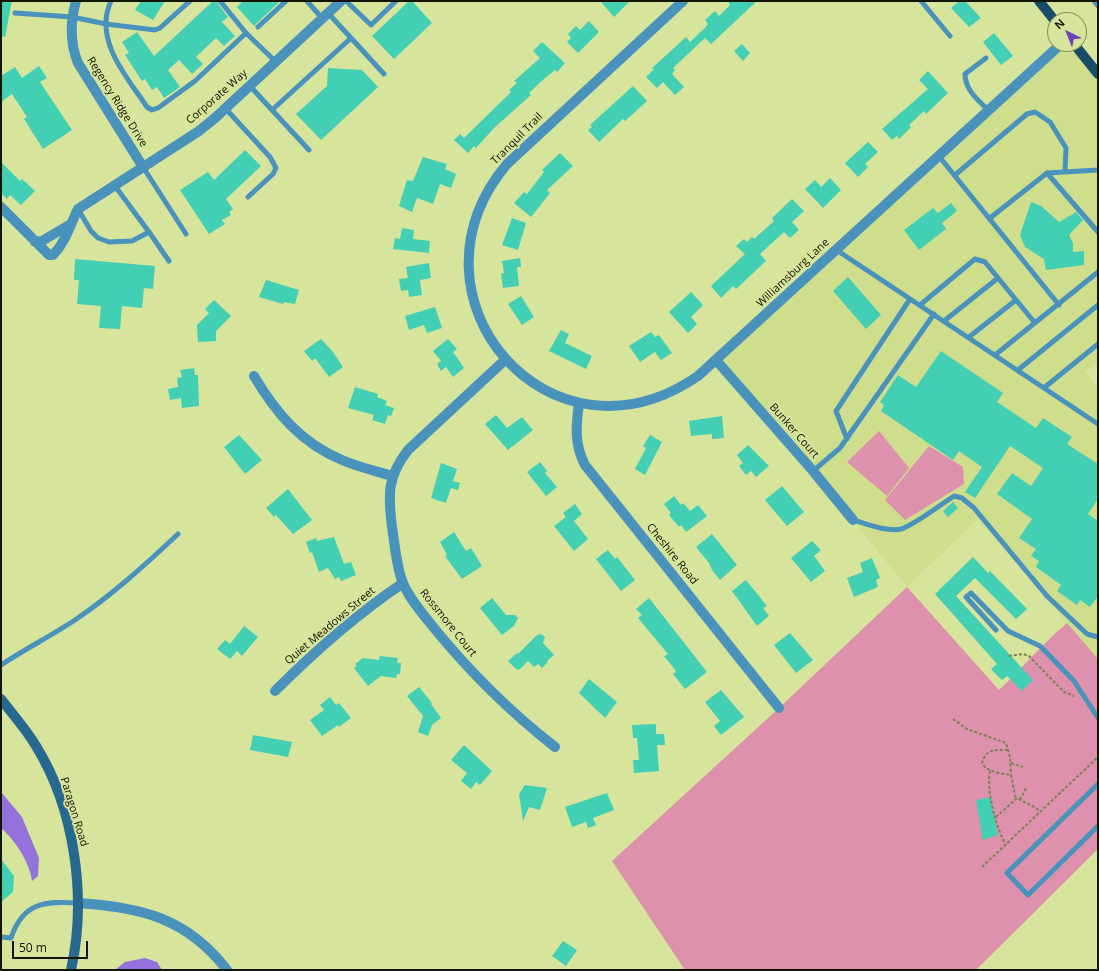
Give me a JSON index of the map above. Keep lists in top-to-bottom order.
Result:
{
  "streets": {
    "street": [
      "Corporate Way",
      "Regency Ridge Drive",
      "Tranquil Trail",
      "Williamsburg Lane",
      "Bunker Court",
      "Cheshire Road",
      "Rossmore Court",
      "Quiet Meadows Street",
      "Paragon Road"
    ]
  },
  "crossings": [
    ["Corporate Way", "Regency Ridge Drive"],
    ["Tranquil Trail", "Williamsburg Lane"],
    ["Tranquil Trail", "Rossmore Court"],
    ["Williamsburg Lane", "Bunker Court"],
    ["Williamsburg Lane", "Cheshire Road"],
    ["Williamsburg Lane", "Rossmore Court"],
    ["Rossmore Court", "Quiet Meadows Street"]
  ],
  "scale_bar": "50 m",
  "north": "top left"
}
